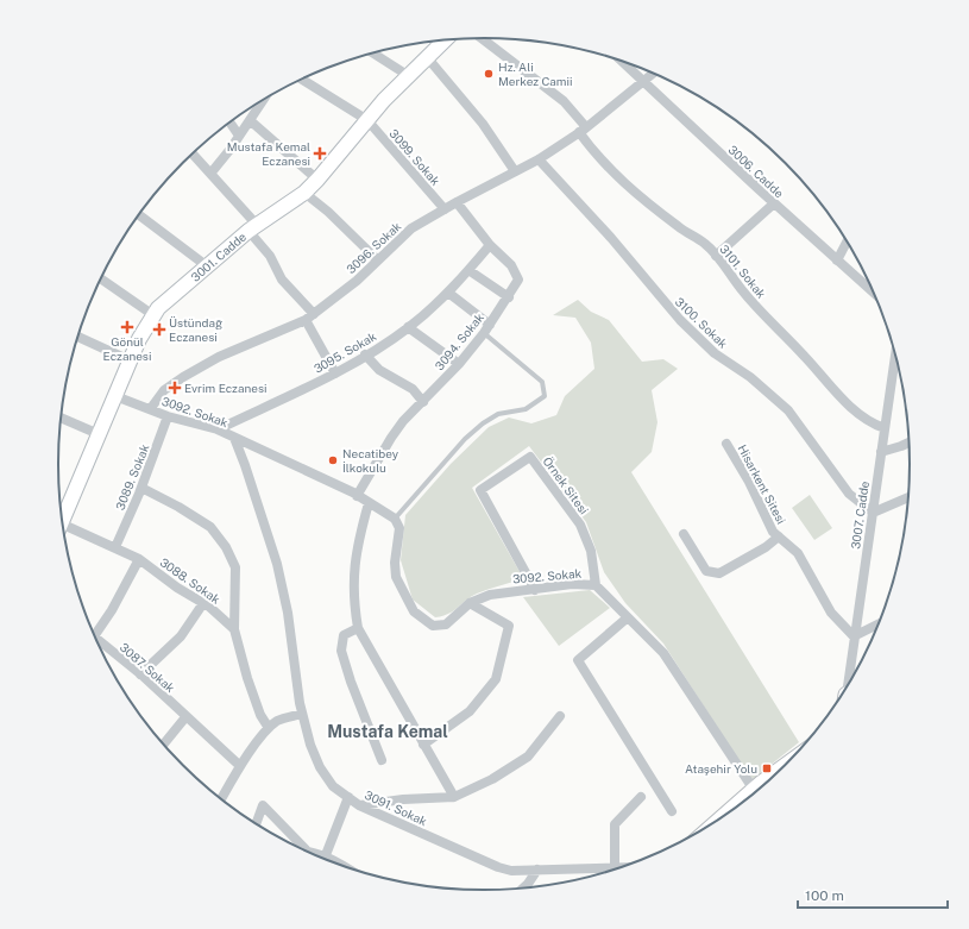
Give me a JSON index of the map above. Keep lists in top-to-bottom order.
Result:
{
  "streets": {
    "street": [
      "3099. Sokak",
      "3006. Cadde",
      "3096. Sokak",
      "3001. Cadde",
      "3101. Sokak",
      "3100. Sokak",
      "3094. Sokak",
      "3095. Sokak",
      "3092. Sokak",
      "3089. Sokak",
      "Hisarkent Sitesi",
      "Örnek Sitesi",
      "3007. Cadde",
      "3088. Sokak",
      "3087. Sokak",
      "3091. Sokak"
    ]
  },
  "crossings": [
    ["3099. Sokak", "3096. Sokak"],
    ["3099. Sokak", "3001. Cadde"],
    ["3006. Cadde", "3096. Sokak"],
    ["3096. Sokak", "3101. Sokak"],
    ["3096. Sokak", "3100. Sokak"],
    ["3096. Sokak", "3094. Sokak"],
    ["3096. Sokak", "3092. Sokak"],
    ["3001. Cadde", "3092. Sokak"],
    ["3101. Sokak", "3007. Cadde"],
    ["3100. Sokak", "3007. Cadde"],
    ["3094. Sokak", "3095. Sokak"],
    ["3094. Sokak", "3092. Sokak"],
    ["3095. Sokak", "3092. Sokak"],
    ["3092. Sokak", "3089. Sokak"],
    ["3092. Sokak", "Örnek Sitesi"],
    ["3092. Sokak", "3091. Sokak"],
    ["3089. Sokak", "3088. Sokak"],
    ["Hisarkent Sitesi", "3007. Cadde"]
  ],
  "districts": ["Mustafa Kemal"],
  "places": {
    "other": ["Hz. Ali Merkez Camii", "Necatibey İlkokulu"],
    "health": [
      "Mustafa Kemal Eczanesi",
      "Gönül Eczanesi",
      "Üstündağ Eczanesi",
      "Evrim Eczanesi"
    ],
    "transit": ["Ataşehir Yolu"]
  },
  "scale_bar": "100 m"
}
